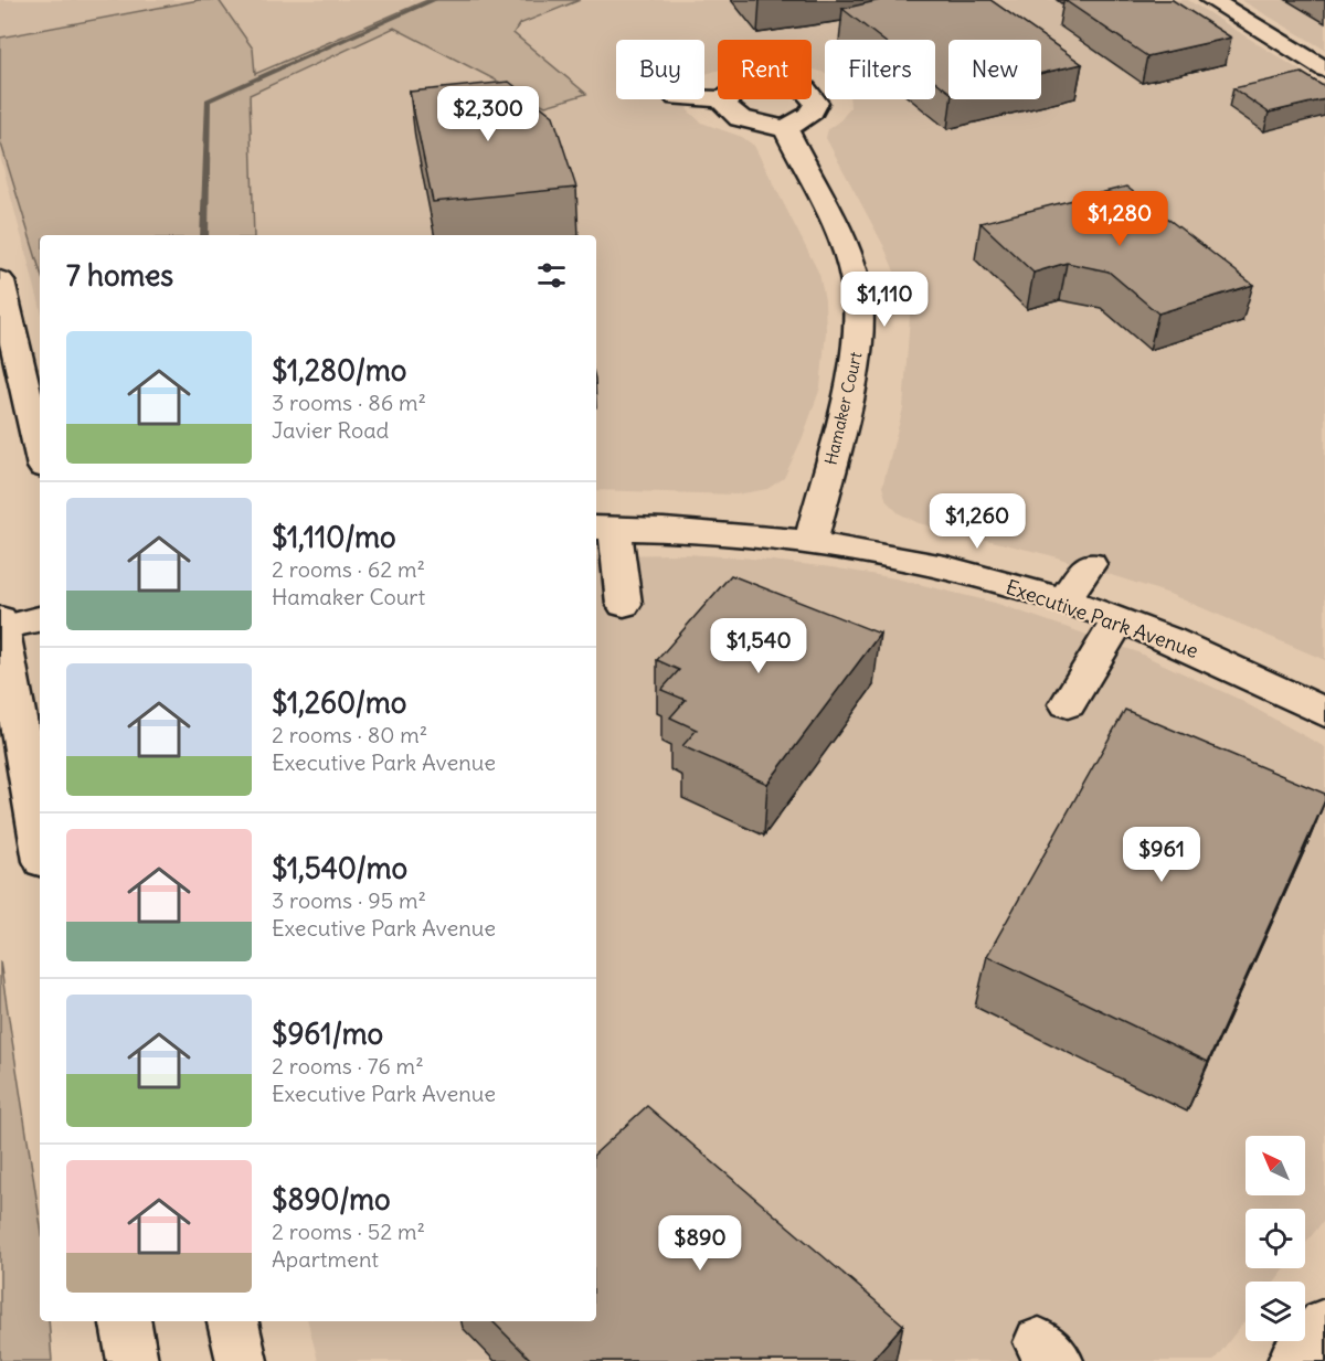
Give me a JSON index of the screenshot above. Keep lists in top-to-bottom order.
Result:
{
  "streets": {
    "street": ["Hamaker Court", "Executive Park Avenue"]
  },
  "crossings": [
    ["Hamaker Court", "Executive Park Avenue"]
  ],
  "north": "top left",
  "page": {
    "chip": [
      "Buy",
      "Rent",
      "Filters",
      "New"
    ],
    "price": [
      "$2,300",
      "$1,280",
      "$1,110",
      "$1,260",
      "$1,540",
      "$961",
      "$890"
    ],
    "heading": "7 homes",
    "list": [
      {
        "name": "$1,280/mo",
        "note": "3 rooms · 86 m² · Javier Road"
      },
      {
        "name": "$1,110/mo",
        "note": "2 rooms · 62 m² · Hamaker Court"
      },
      {
        "name": "$1,260/mo",
        "note": "2 rooms · 80 m² · Executive Park Avenue"
      },
      {
        "name": "$1,540/mo",
        "note": "3 rooms · 95 m² · Executive Park Avenue"
      },
      {
        "name": "$961/mo",
        "note": "2 rooms · 76 m² · Executive Park Avenue"
      },
      {
        "name": "$890/mo",
        "note": "2 rooms · 52 m² · Apartment"
      }
    ]
  }
}
